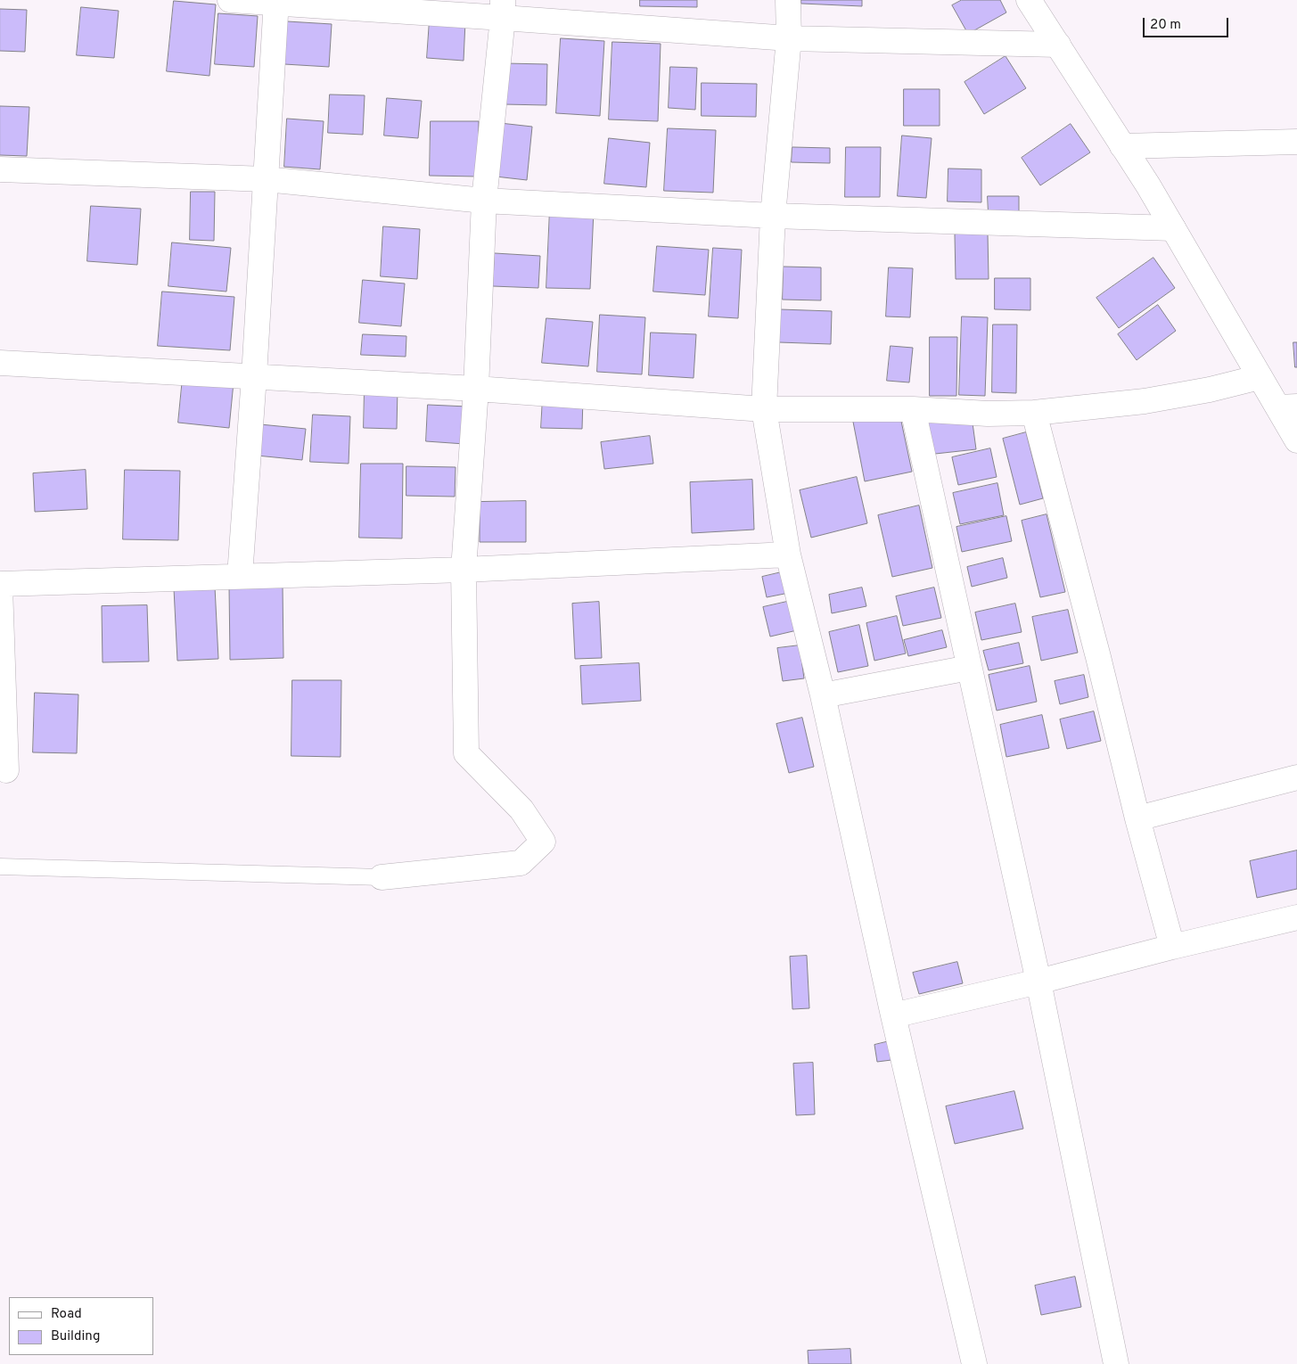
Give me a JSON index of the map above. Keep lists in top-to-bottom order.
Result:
{
  "legend": ["Road", "Building"],
  "scale_bar": "20 m"
}
